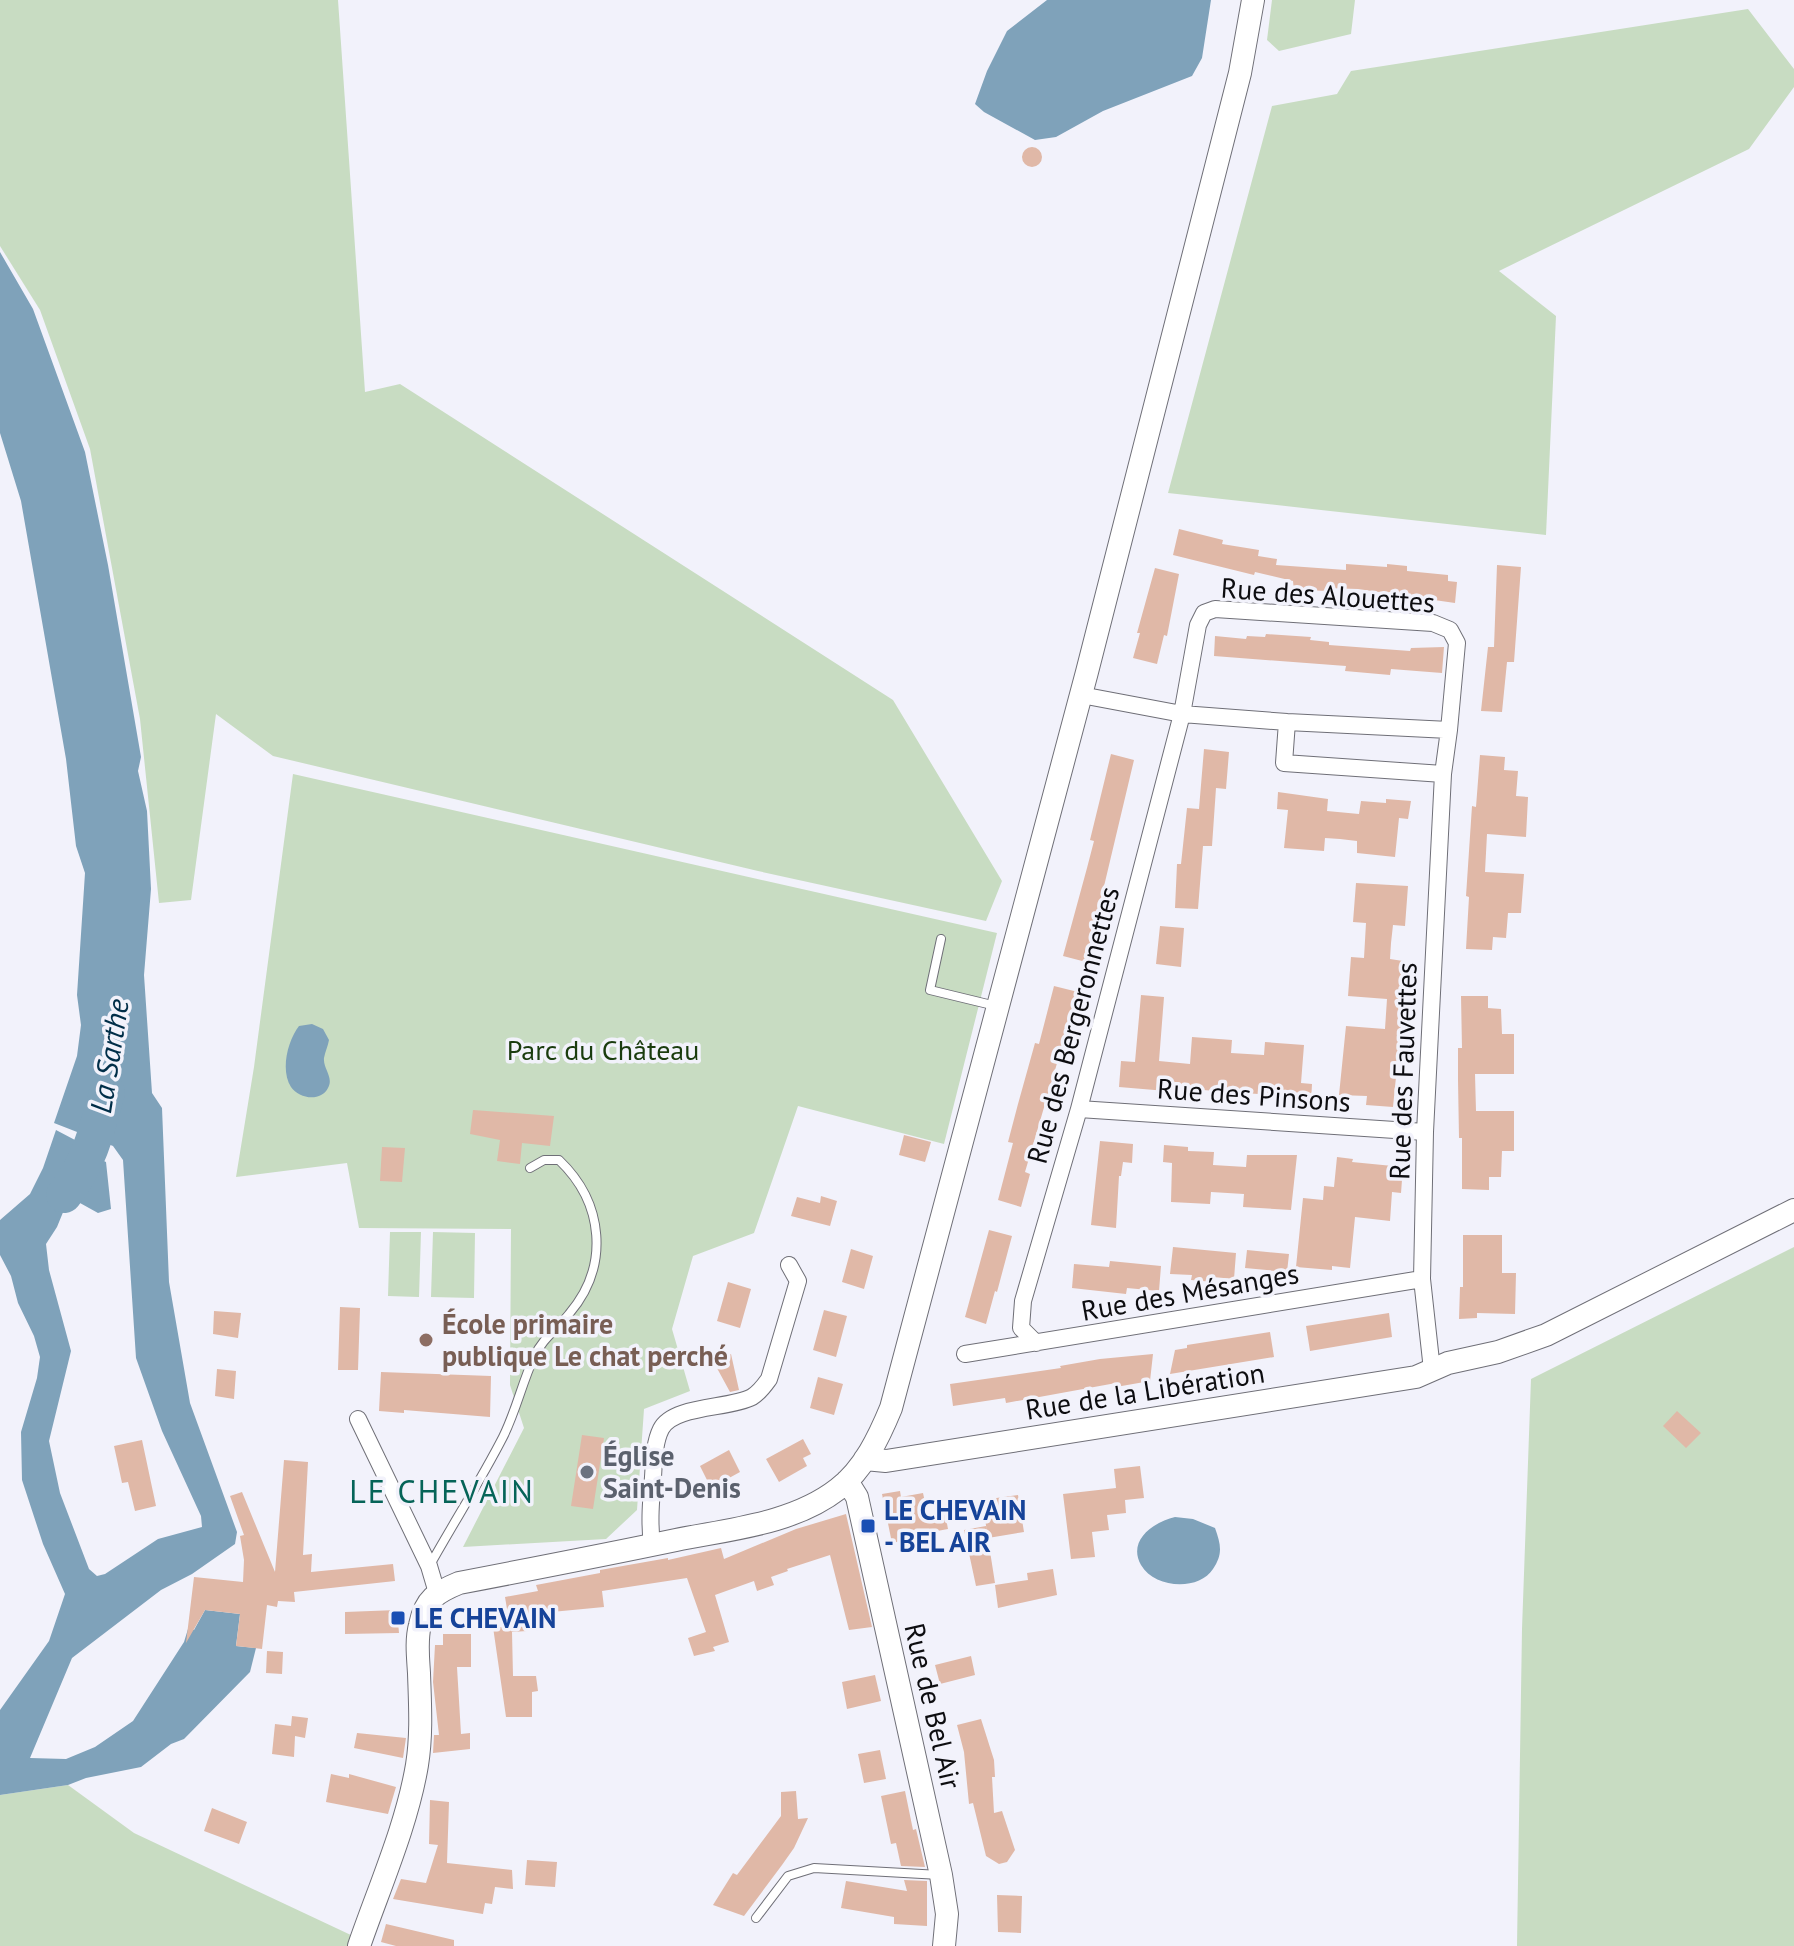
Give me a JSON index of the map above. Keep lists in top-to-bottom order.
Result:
{
  "streets": {
    "street": [
      "Rue des Alouettes",
      "Rue des Bergeronnettes",
      "Rue des Fauvettes",
      "Rue des Pinsons",
      "Rue des Mésanges",
      "Rue de la Libération",
      "Rue de Bel Air"
    ]
  },
  "crossings": [
    ["Rue des Alouettes", "Rue des Bergeronnettes"],
    ["Rue des Alouettes", "Rue des Fauvettes"],
    ["Rue des Bergeronnettes", "Rue des Pinsons"],
    ["Rue des Bergeronnettes", "Rue des Mésanges"],
    ["Rue des Fauvettes", "Rue des Pinsons"],
    ["Rue des Fauvettes", "Rue des Mésanges"],
    ["Rue des Fauvettes", "Rue de la Libération"]
  ],
  "districts": ["LE CHEVAIN"],
  "water": ["La Sarthe"],
  "parks": ["Parc du Château"],
  "places": {
    "other": ["École primaire publique Le chat perché", "Église Saint-Denis"],
    "transit": ["LE CHEVAIN - BEL AIR", "LE CHEVAIN"]
  }
}
